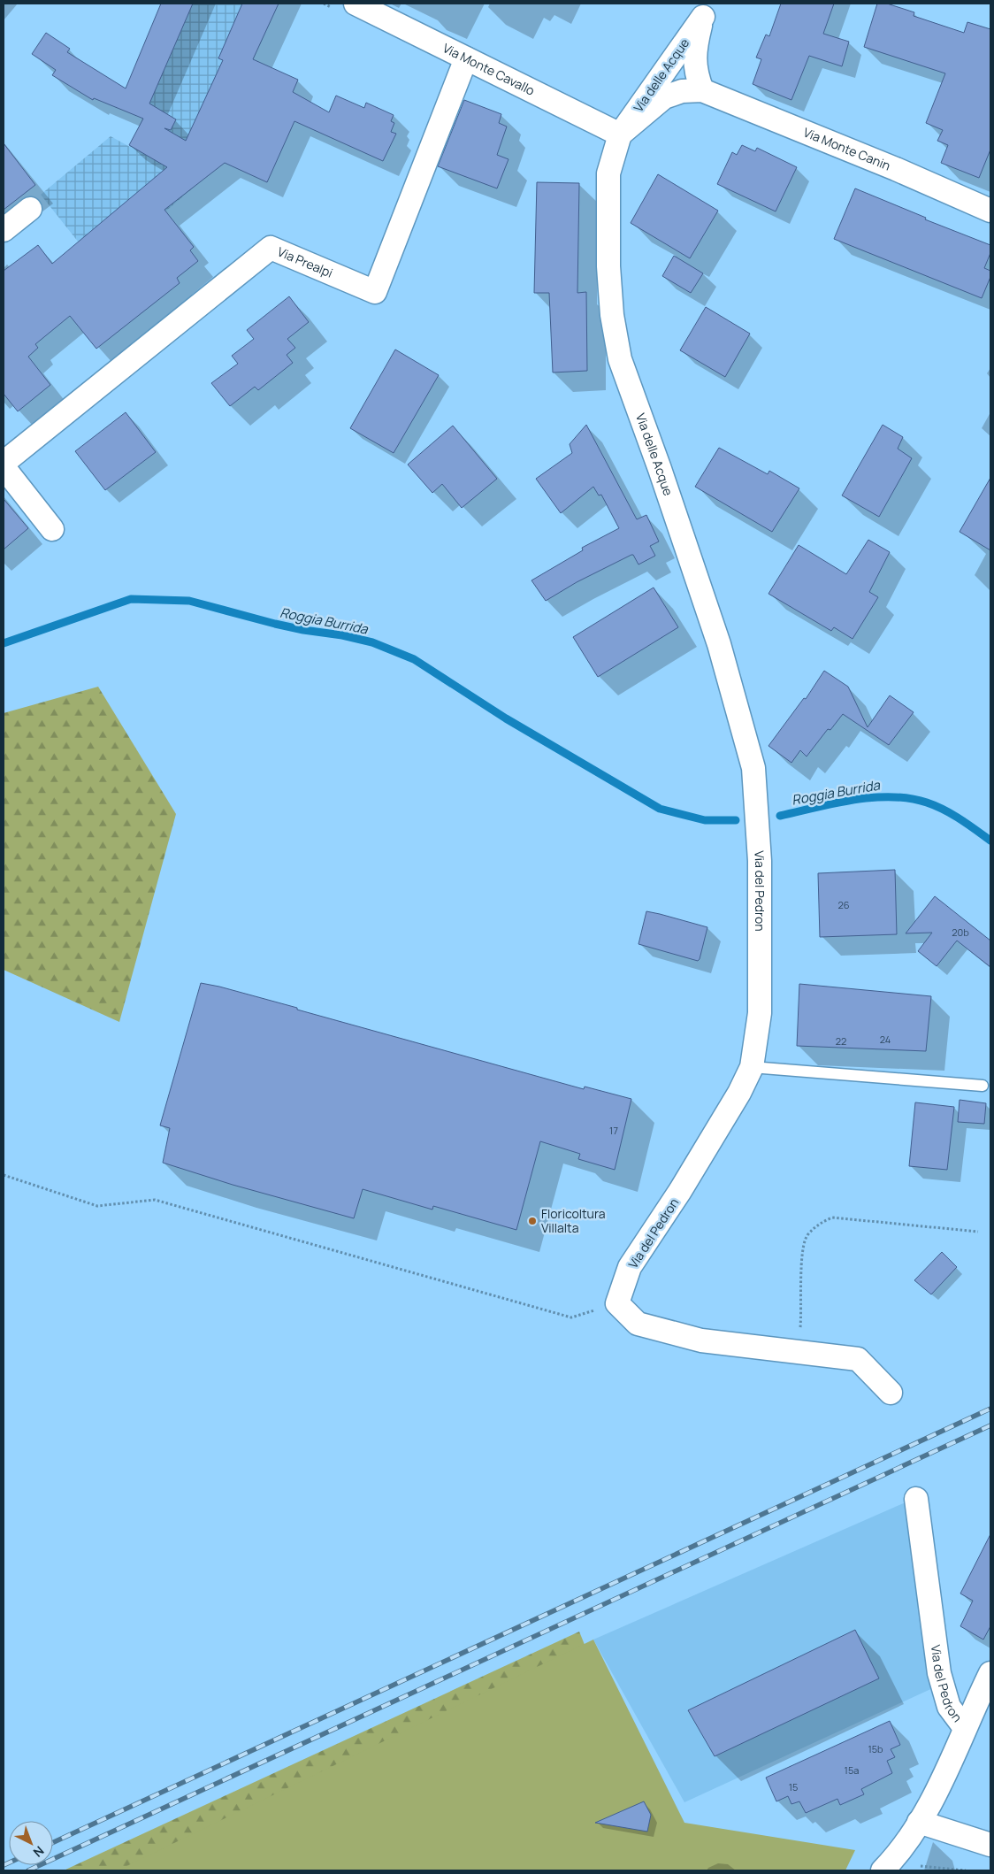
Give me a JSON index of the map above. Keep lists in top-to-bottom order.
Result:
{
  "streets": {
    "street": [
      "Via Monte Cavallo",
      "Via delle Acque",
      "Via Monte Canin",
      "Via Prealpi",
      "Via del Pedron"
    ]
  },
  "crossings": [
    ["Via Monte Cavallo", "Via delle Acque"],
    ["Via Monte Cavallo", "Via Prealpi"],
    ["Via delle Acque", "Via Monte Canin"],
    ["Via delle Acque", "Via del Pedron"]
  ],
  "water": ["Roggia Burrida"],
  "places": ["Floricoltura Villalta"],
  "house_numbers": [
    "26",
    "20b",
    "24",
    "22",
    "17",
    "15b",
    "15a",
    "15"
  ],
  "north": "bottom right"
}
